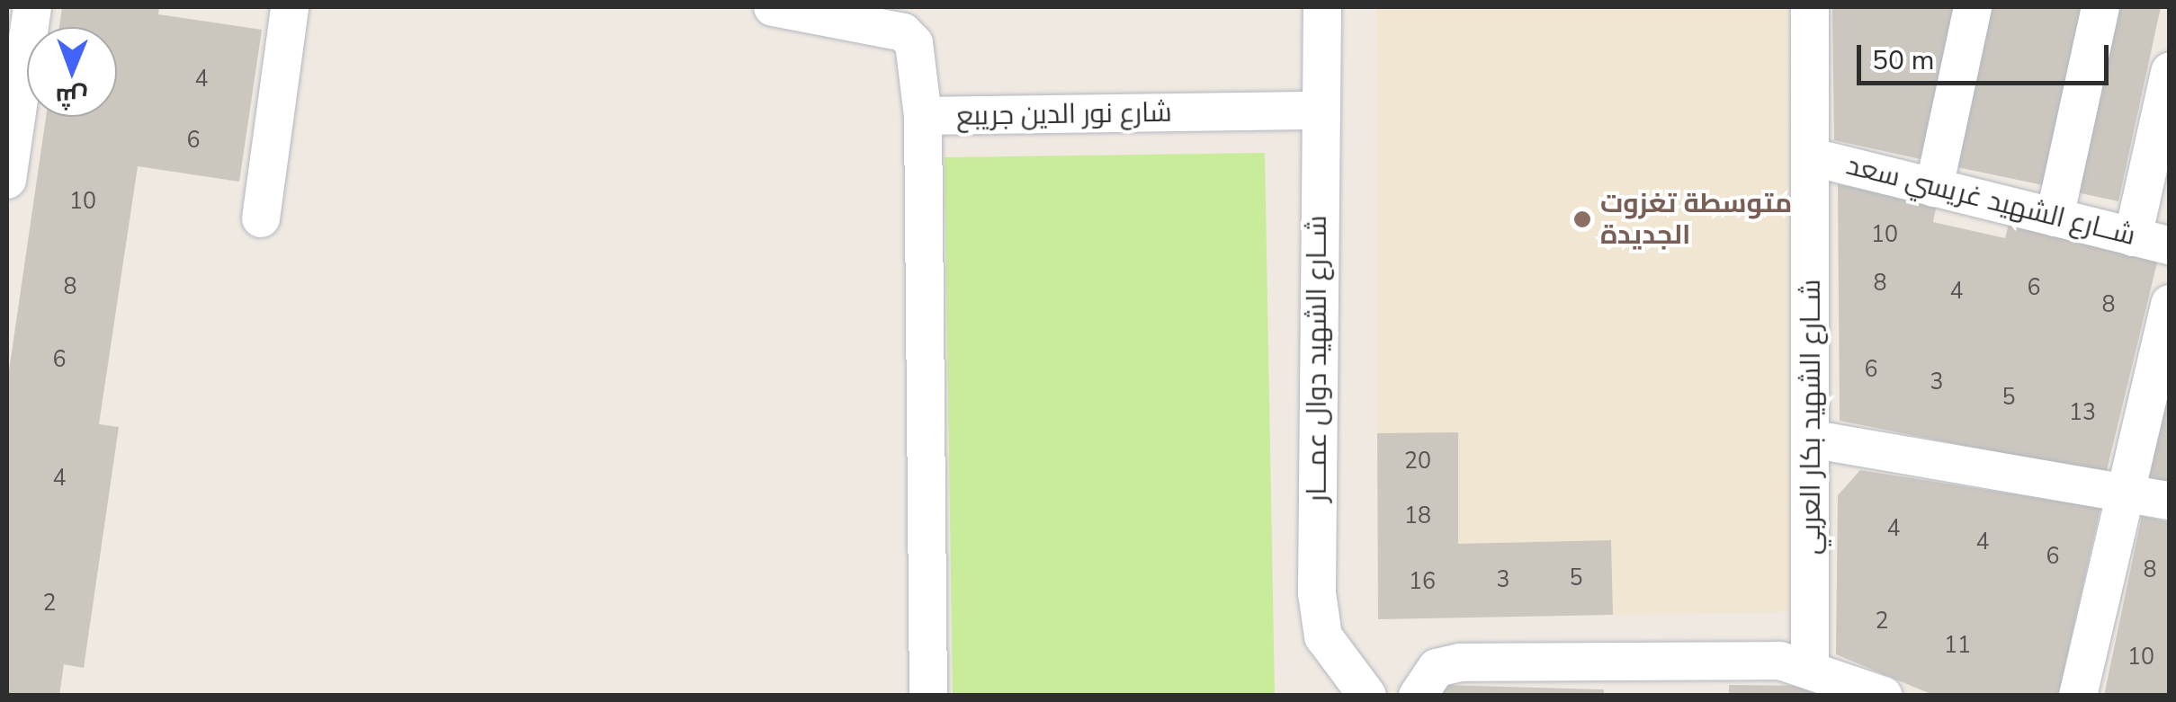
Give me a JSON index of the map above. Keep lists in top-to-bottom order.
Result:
{
  "streets": {
    "street": [
      "شارع نور الدين جريبع",
      "شــارع الشهيد غريسي سعد",
      "شــارع الشهيد دوال عمـــار",
      "شــارع الشهيد بكار العربي"
    ]
  },
  "crossings": [
    ["شارع نور الدين جريبع", "شــارع الشهيد دوال عمـــار"],
    ["شــارع الشهيد غريسي سعد", "شــارع الشهيد بكار العربي"]
  ],
  "places": ["متوسطة تغزوت الجديدة"],
  "house_numbers": [
    "4",
    "6",
    "10",
    "10",
    "8",
    "8",
    "6",
    "4",
    "8",
    "6",
    "6",
    "3",
    "5",
    "13",
    "20",
    "4",
    "18",
    "4",
    "4",
    "6",
    "8",
    "5",
    "3",
    "16",
    "2",
    "2",
    "11",
    "10"
  ],
  "scale_bar": "50 m",
  "north": "bottom"
}
